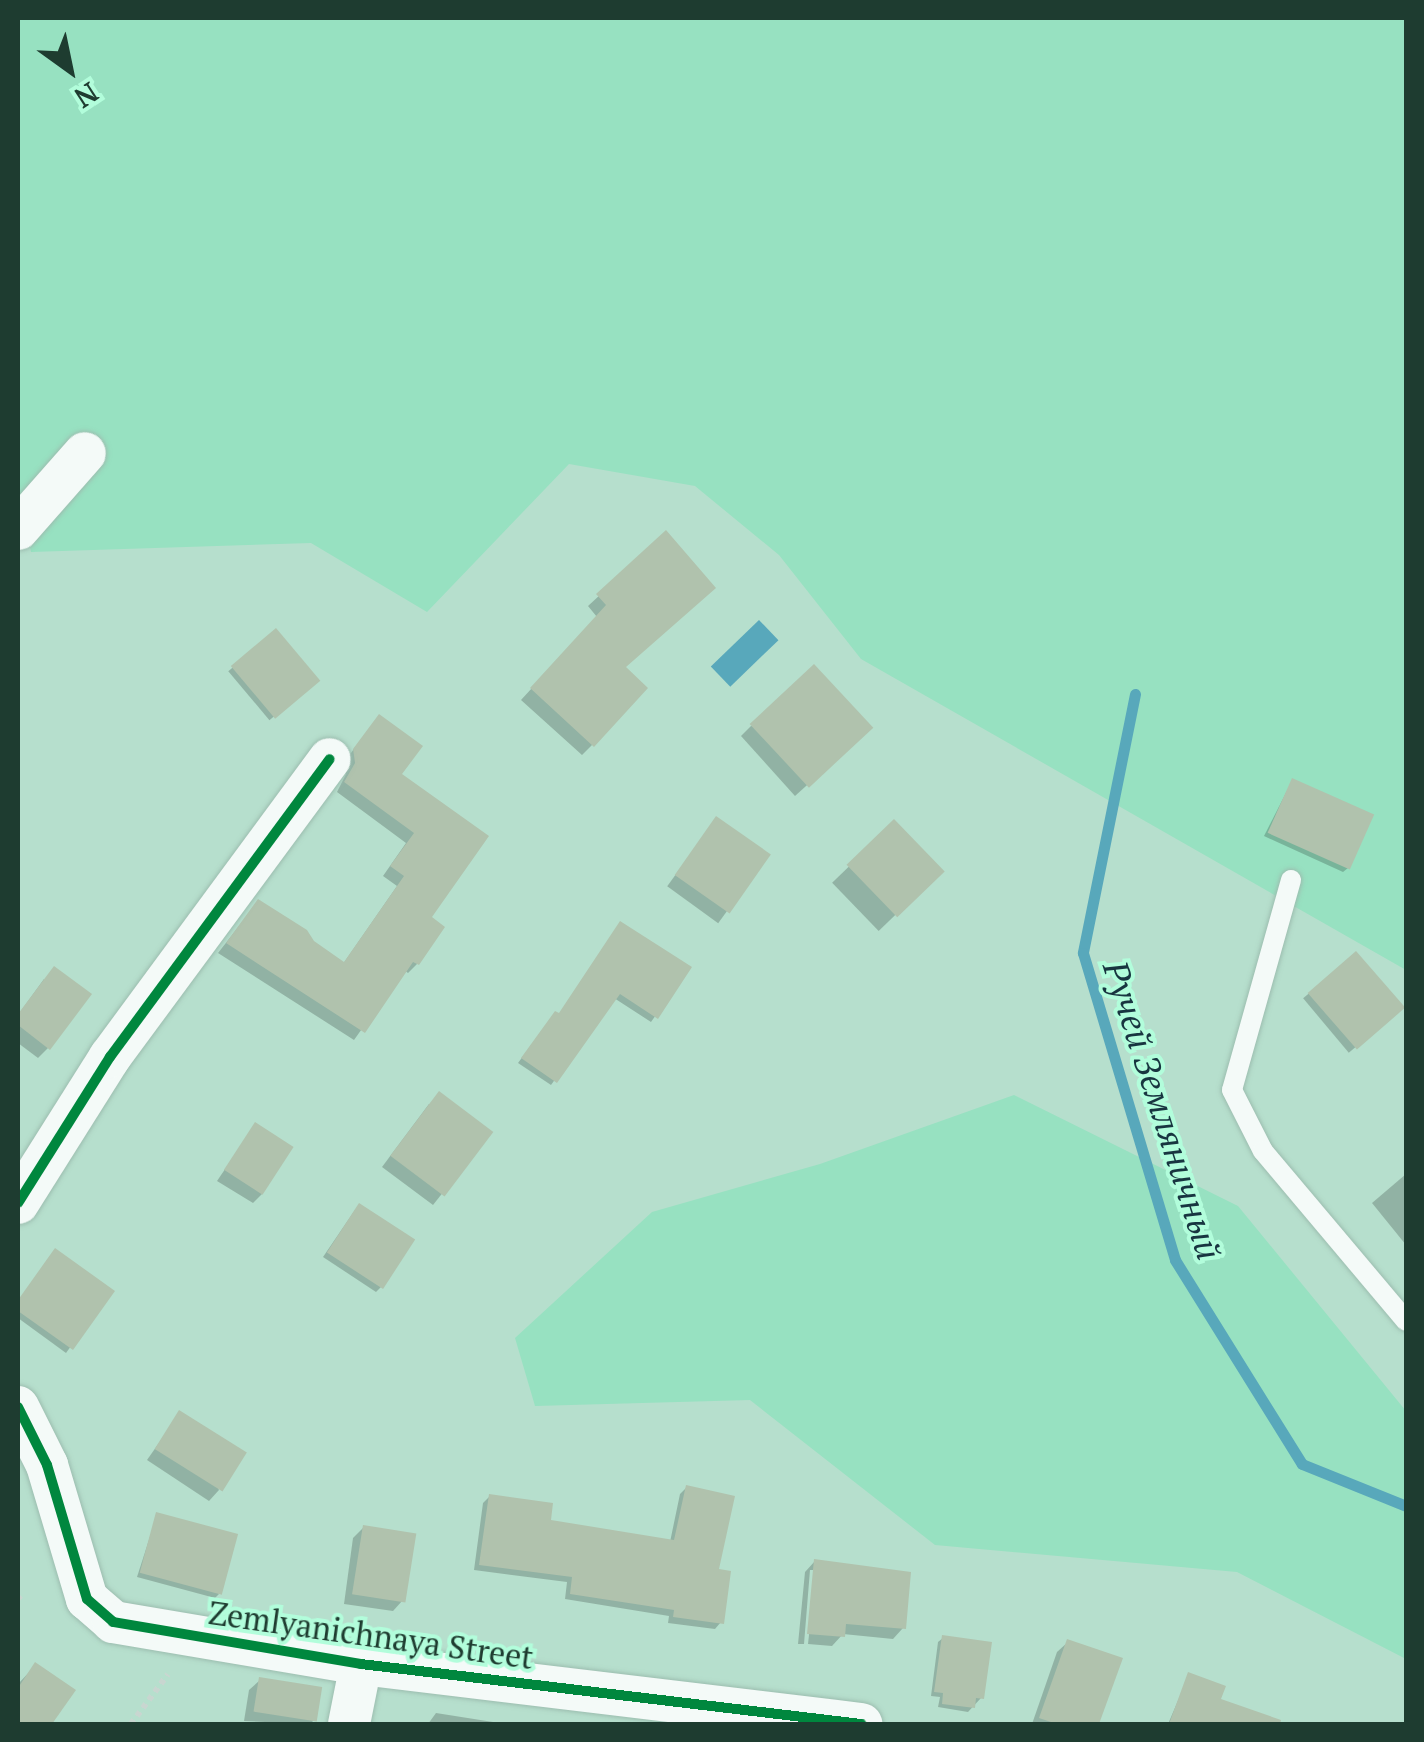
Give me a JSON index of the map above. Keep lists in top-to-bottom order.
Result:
{
  "streets": {
    "street": ["Zemlyanichnaya Street"]
  },
  "water": ["Ручей Земляничный"],
  "north": "bottom right"
}
